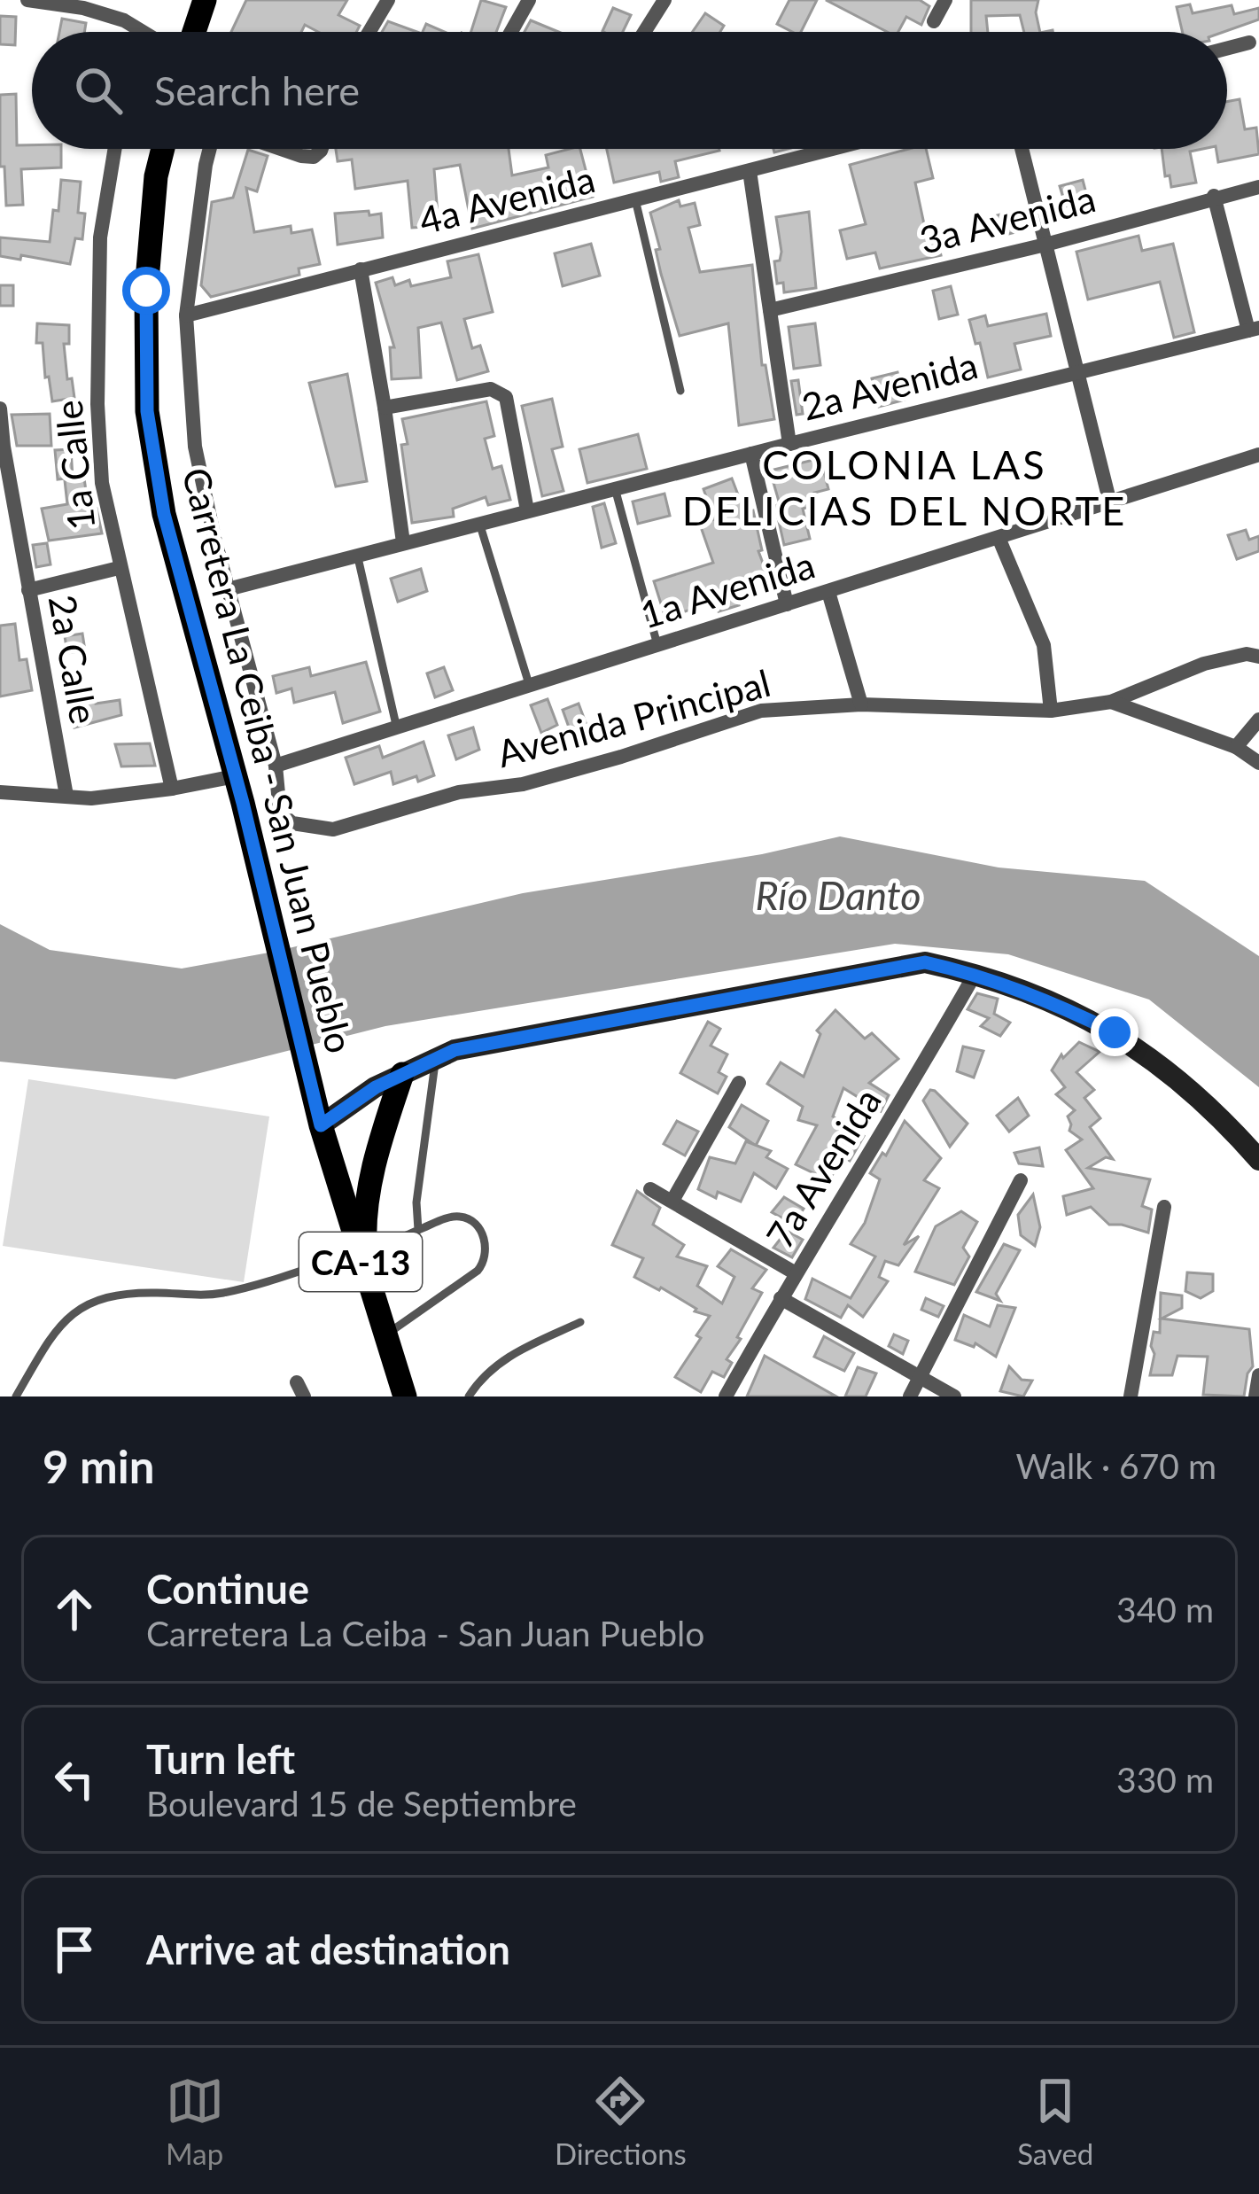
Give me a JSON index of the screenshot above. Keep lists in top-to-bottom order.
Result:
{
  "streets": {
    "main road": ["Carretera La Ceiba - San Juan Pueblo", "CA-13"],
    "street": [
      "4a Avenida",
      "3a Avenida",
      "2a Avenida",
      "1a Calle",
      "1a Avenida",
      "2a Calle",
      "Avenida Principal",
      "7a Avenida"
    ]
  },
  "crossings": [
    ["1a Avenida", "Avenida Principal"]
  ],
  "districts": ["COLONIA LAS DELICIAS DEL NORTE"],
  "water": ["Río Danto"],
  "page": {
    "search": "Search here",
    "heading": ["9 min", "Walk · 670 m"],
    "list": [
      ["Continue", "Carretera La Ceiba - San Juan Pueblo", "340 m"],
      ["Turn left", "Boulevard 15 de Septiembre", "330 m"],
      "Arrive at destination"
    ],
    "nav": ["Map", "Directions", "Saved"]
  }
}
